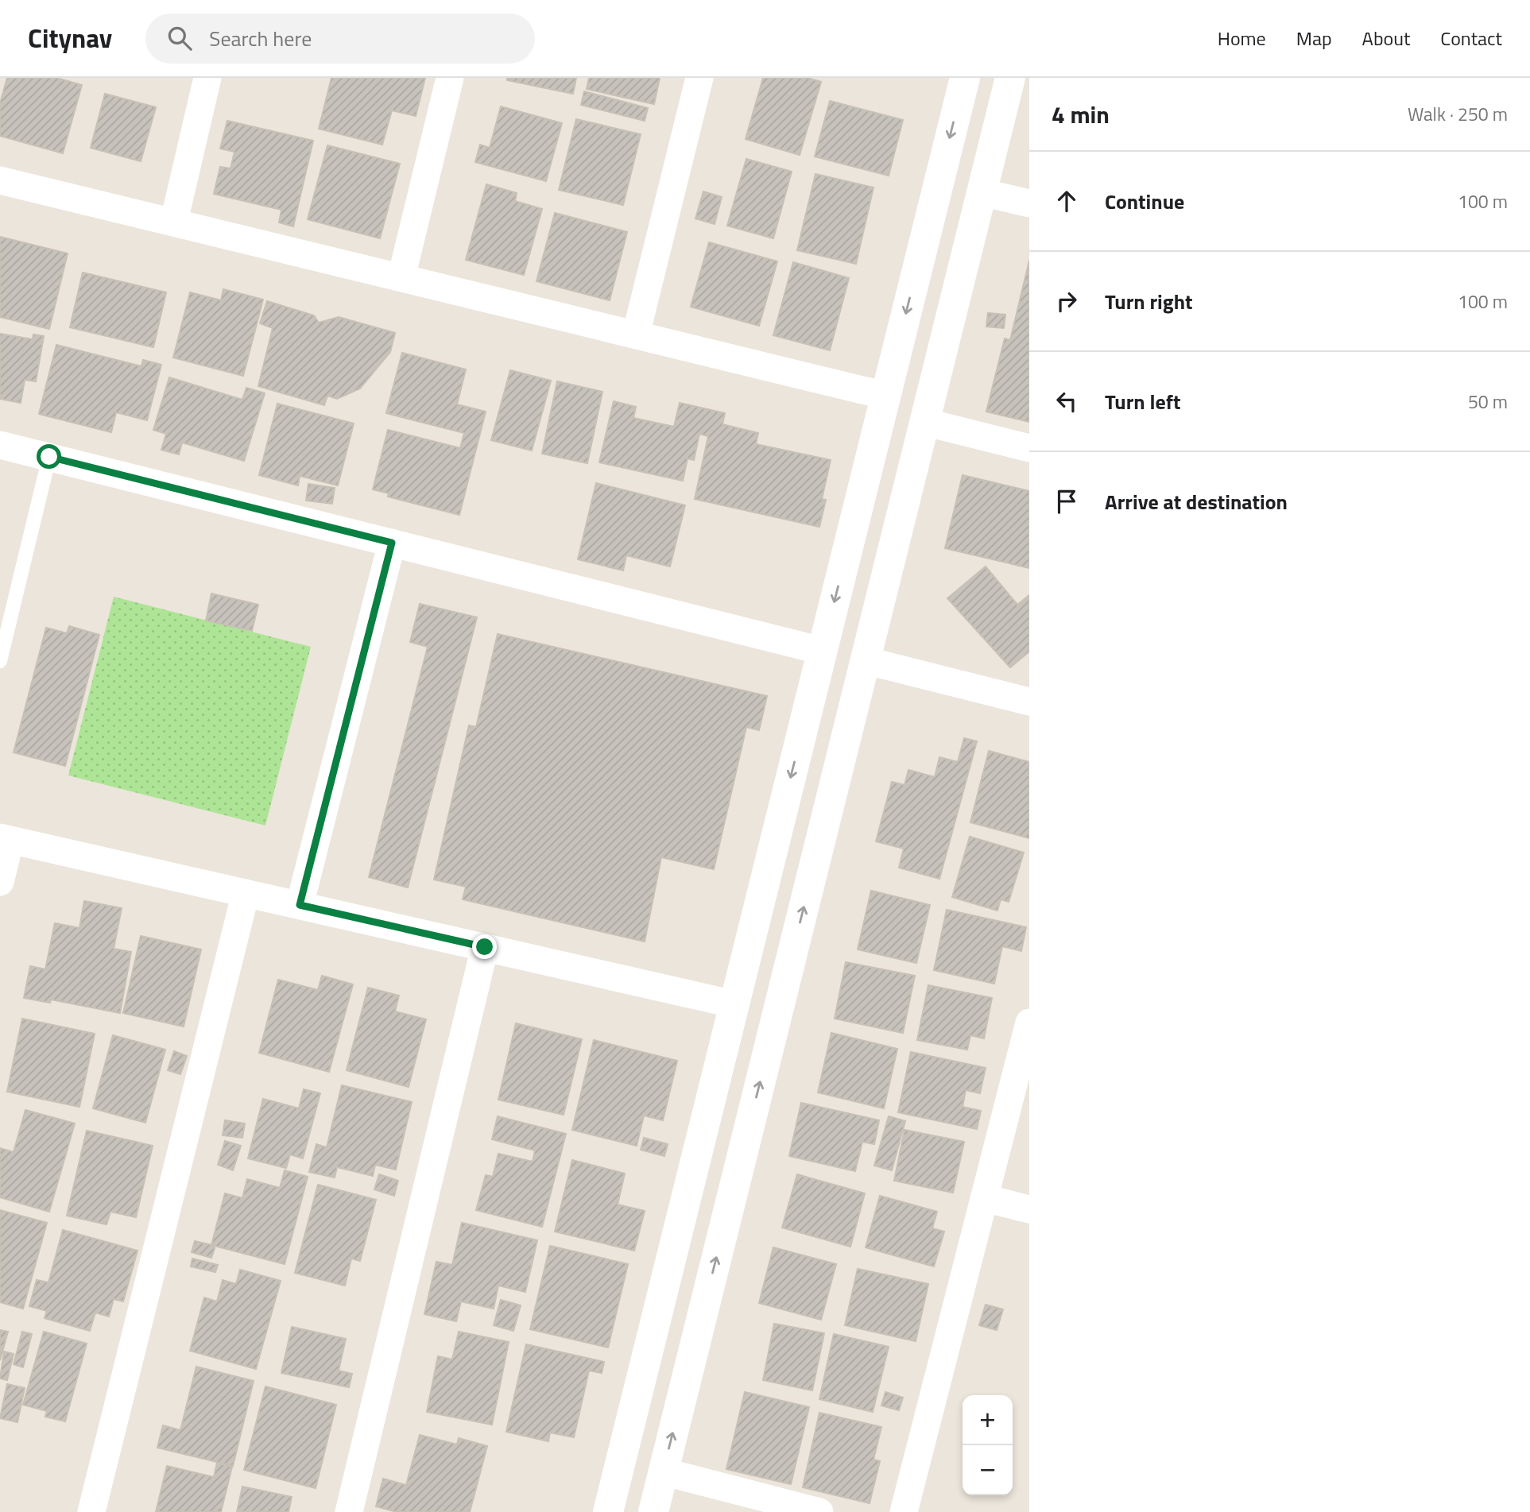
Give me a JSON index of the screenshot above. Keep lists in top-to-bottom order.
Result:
{
  "page": {
    "header": "Citynav",
    "search": "Search here",
    "nav": [
      "Home",
      "Map",
      "About",
      "Contact"
    ],
    "heading": ["4 min", "Walk · 250 m"],
    "list": [
      ["Continue", "100 m"],
      ["Turn right", "100 m"],
      ["Turn left", "50 m"],
      "Arrive at destination"
    ],
    "map_buttons": ["+", "−"]
  }
}
